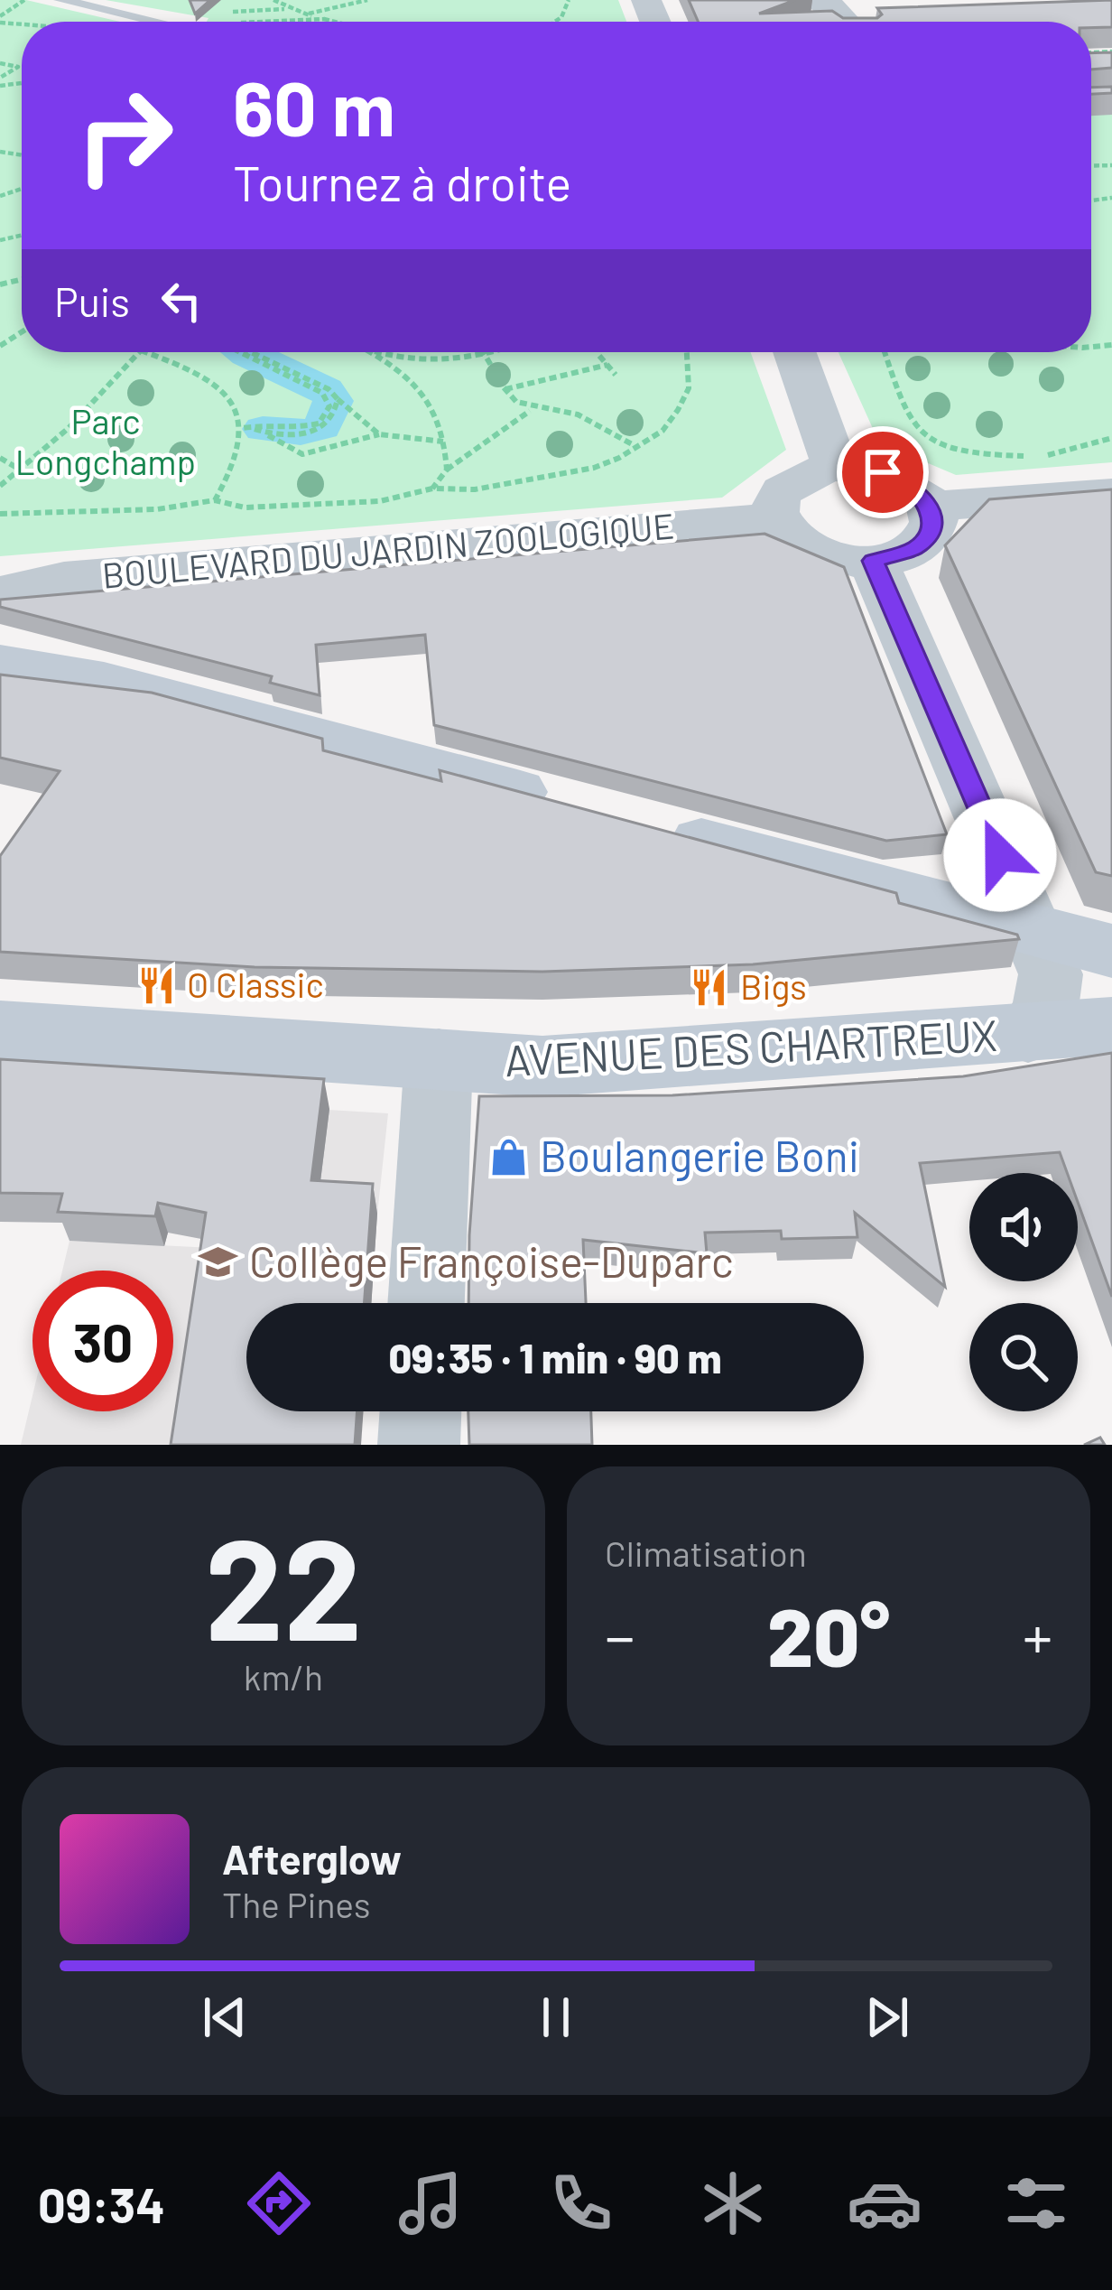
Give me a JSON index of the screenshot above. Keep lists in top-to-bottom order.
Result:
{
  "streets": {
    "street": ["BOULEVARD DU JARDIN ZOOLOGIQUE", "AVENUE DES CHARTREUX"]
  },
  "parks": ["Parc Longchamp"],
  "places": {
    "restaurant": ["O Classic", "Bigs"],
    "shop": ["Boulangerie Boni"],
    "school or university": ["Collège Françoise-Duparc"]
  },
  "page": {
    "turn": ["60 m", "Tournez à droite"],
    "then": "Puis",
    "limit": "30",
    "trip": "09:35 · 1 min · 90 m",
    "tile": [
      ["22", "km/h"],
      "Climatisation"
    ],
    "heat": ["−", "20°", "+"],
    "song": ["Afterglow", "The Pines"],
    "tabs": "09:34"
  }
}
